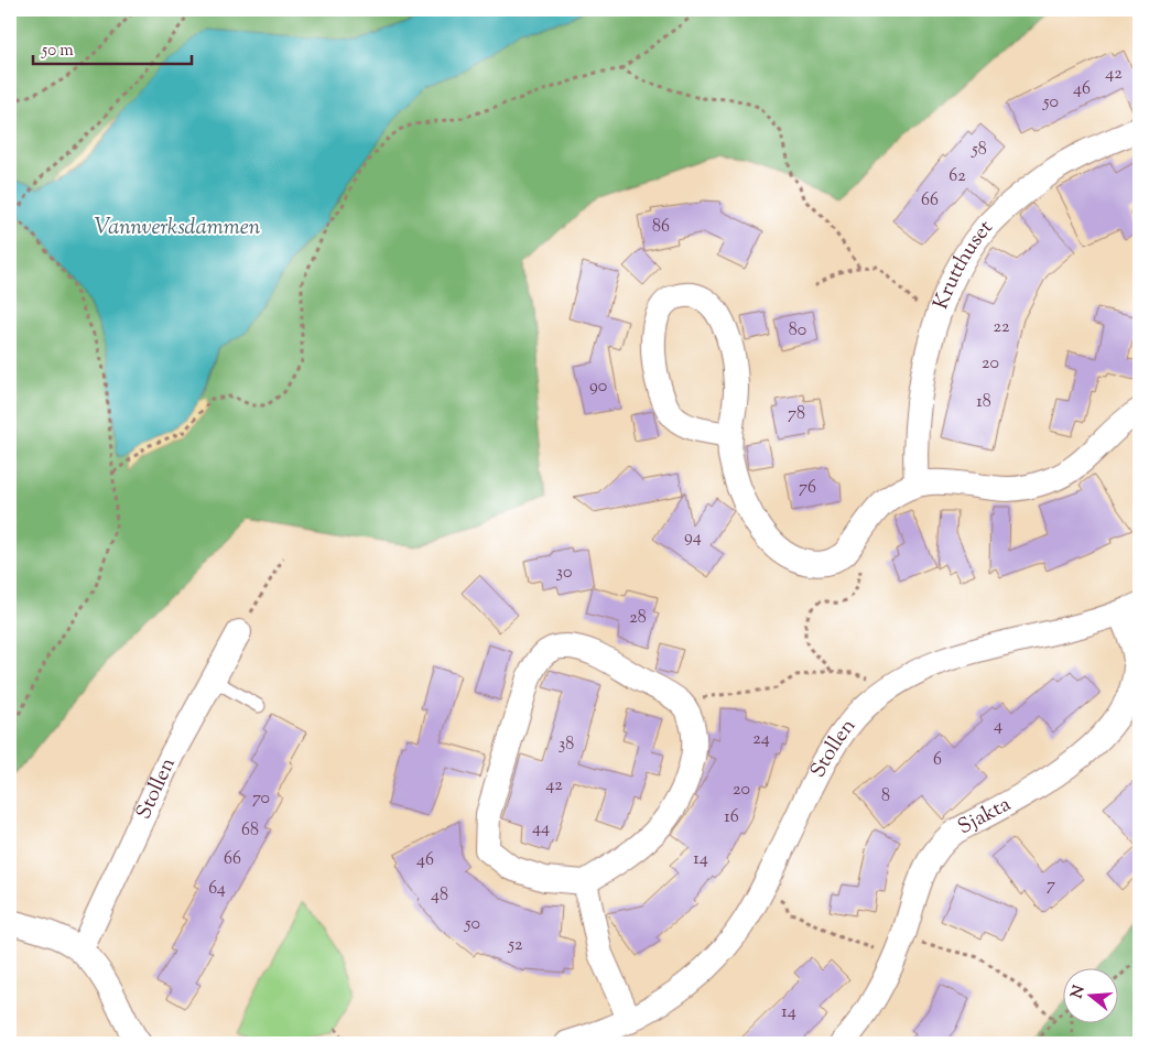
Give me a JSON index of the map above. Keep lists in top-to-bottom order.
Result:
{
  "streets": {
    "street": ["Krutthuset", "Stollen", "Sjakta"]
  },
  "crossings": [
    ["Stollen", "Sjakta"]
  ],
  "water": ["Vannverksdammen"],
  "house_numbers": [
    "42",
    "46",
    "50",
    "58",
    "62",
    "66",
    "86",
    "22",
    "80",
    "20",
    "90",
    "18",
    "78",
    "76",
    "94",
    "30",
    "28",
    "4",
    "24",
    "38",
    "6",
    "42",
    "20",
    "8",
    "70",
    "16",
    "44",
    "68",
    "66",
    "14",
    "46",
    "7",
    "64",
    "48",
    "50",
    "52",
    "14"
  ],
  "scale_bar": "50 m",
  "north": "left"
}
